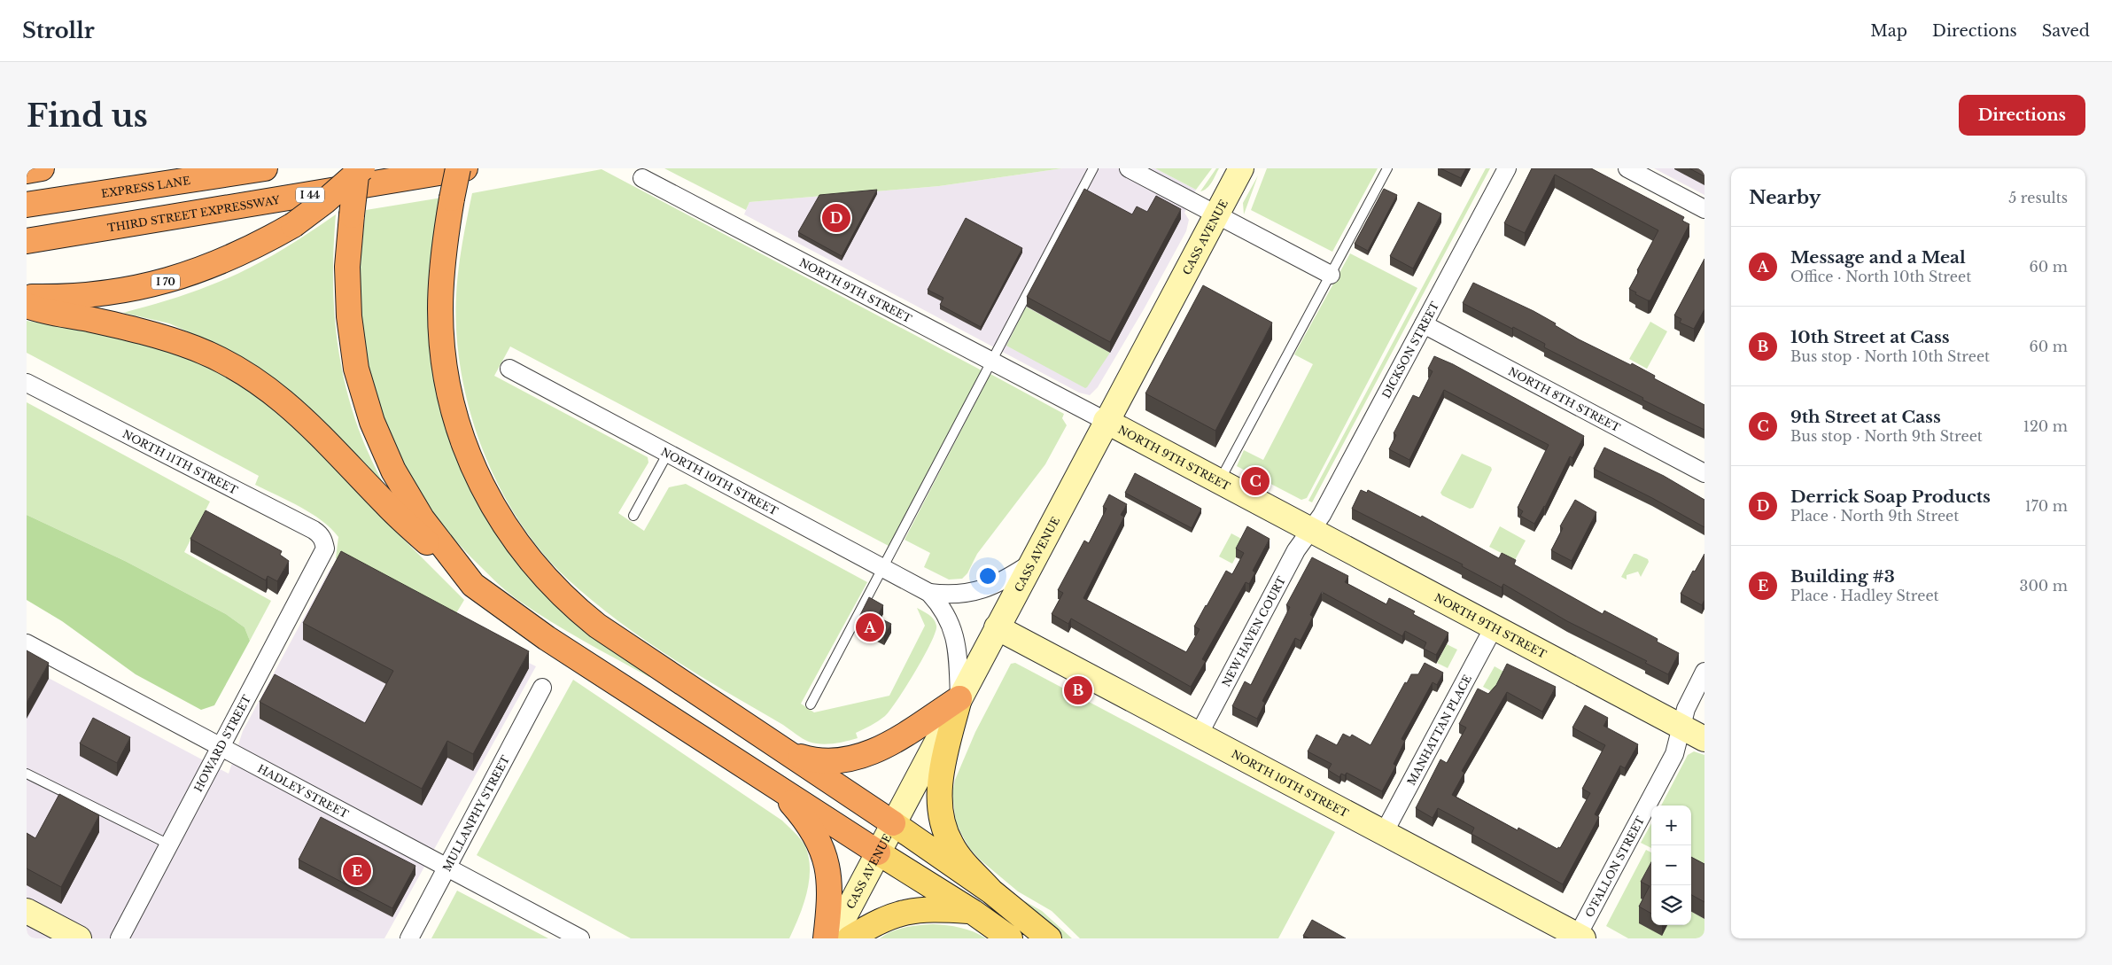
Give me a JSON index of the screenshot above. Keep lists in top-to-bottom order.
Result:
{
  "streets": {
    "highway": [
      "EXPRESS LANE",
      "I 44",
      "THIRD STREET EXPRESSWAY",
      "I 70"
    ],
    "street": [
      "CASS AVENUE",
      "NORTH 9TH STREET",
      "DICKSON STREET",
      "NORTH 8TH STREET",
      "NORTH 11TH STREET",
      "NORTH 10TH STREET",
      "NEW HAVEN COURT",
      "MANHATTAN PLACE",
      "HOWARD STREET",
      "HADLEY STREET",
      "MULLANPHY STREET",
      "O'FALLON STREET"
    ]
  },
  "crossings": [
    ["CASS AVENUE", "NORTH 9TH STREET"],
    ["CASS AVENUE", "NORTH 10TH STREET"],
    ["NORTH 9TH STREET", "DICKSON STREET"],
    ["NORTH 9TH STREET", "NEW HAVEN COURT"],
    ["NORTH 9TH STREET", "MANHATTAN PLACE"],
    ["NORTH 9TH STREET", "O'FALLON STREET"],
    ["DICKSON STREET", "NORTH 8TH STREET"],
    ["DICKSON STREET", "NEW HAVEN COURT"],
    ["NORTH 11TH STREET", "HOWARD STREET"],
    ["NORTH 10TH STREET", "NEW HAVEN COURT"],
    ["NORTH 10TH STREET", "MANHATTAN PLACE"],
    ["NORTH 10TH STREET", "O'FALLON STREET"],
    ["HOWARD STREET", "HADLEY STREET"],
    ["HADLEY STREET", "MULLANPHY STREET"]
  ],
  "page": {
    "header": "Strollr",
    "nav": ["Map", "Directions", "Saved"],
    "buttons": "Directions",
    "title": "Find us",
    "heading": ["Nearby", "5 results"],
    "pins": [
      "D",
      "C",
      "A",
      "B",
      "E"
    ],
    "list": [
      {
        "mark": "A",
        "name": "Message and a Meal",
        "note": "Office · North 10th Street",
        "value": "60 m"
      },
      {
        "mark": "B",
        "name": "10th Street at Cass",
        "note": "Bus stop · North 10th Street",
        "value": "60 m"
      },
      {
        "mark": "C",
        "name": "9th Street at Cass",
        "note": "Bus stop · North 9th Street",
        "value": "120 m"
      },
      {
        "mark": "D",
        "name": "Derrick Soap Products",
        "note": "Place · North 9th Street",
        "value": "170 m"
      },
      {
        "mark": "E",
        "name": "Building #3",
        "note": "Place · Hadley Street",
        "value": "300 m"
      }
    ],
    "map_buttons": ["+", "−"]
  }
}
